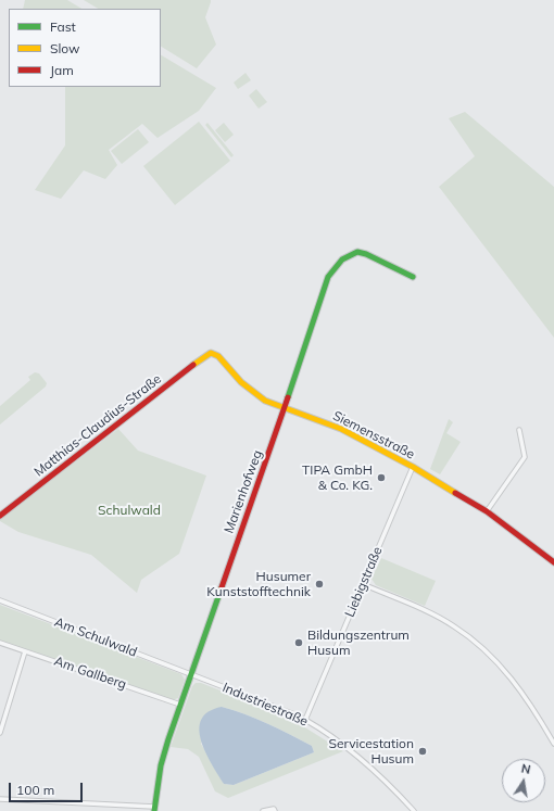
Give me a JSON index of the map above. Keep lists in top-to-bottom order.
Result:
{
  "streets": {
    "street": [
      "Matthias-Claudius-Straße",
      "Siemensstraße",
      "Marienhofweg",
      "Liebigstraße",
      "Am Schulwald",
      "Am Gallberg",
      "Industriestraße"
    ]
  },
  "crossings": [
    ["Matthias-Claudius-Straße", "Siemensstraße"],
    ["Siemensstraße", "Marienhofweg"],
    ["Siemensstraße", "Liebigstraße"],
    ["Marienhofweg", "Am Schulwald"],
    ["Marienhofweg", "Am Gallberg"],
    ["Marienhofweg", "Industriestraße"],
    ["Liebigstraße", "Industriestraße"],
    ["Am Schulwald", "Industriestraße"]
  ],
  "parks": ["Schulwald"],
  "places": [
    "TIPA GmbH & Co. KG.",
    "Husumer Kunststofftechnik",
    "Bildungszentrum Husum",
    "Servicestation Husum"
  ],
  "legend": ["Fast", "Slow", "Jam"],
  "scale_bar": "100 m",
  "north": "top"
}
